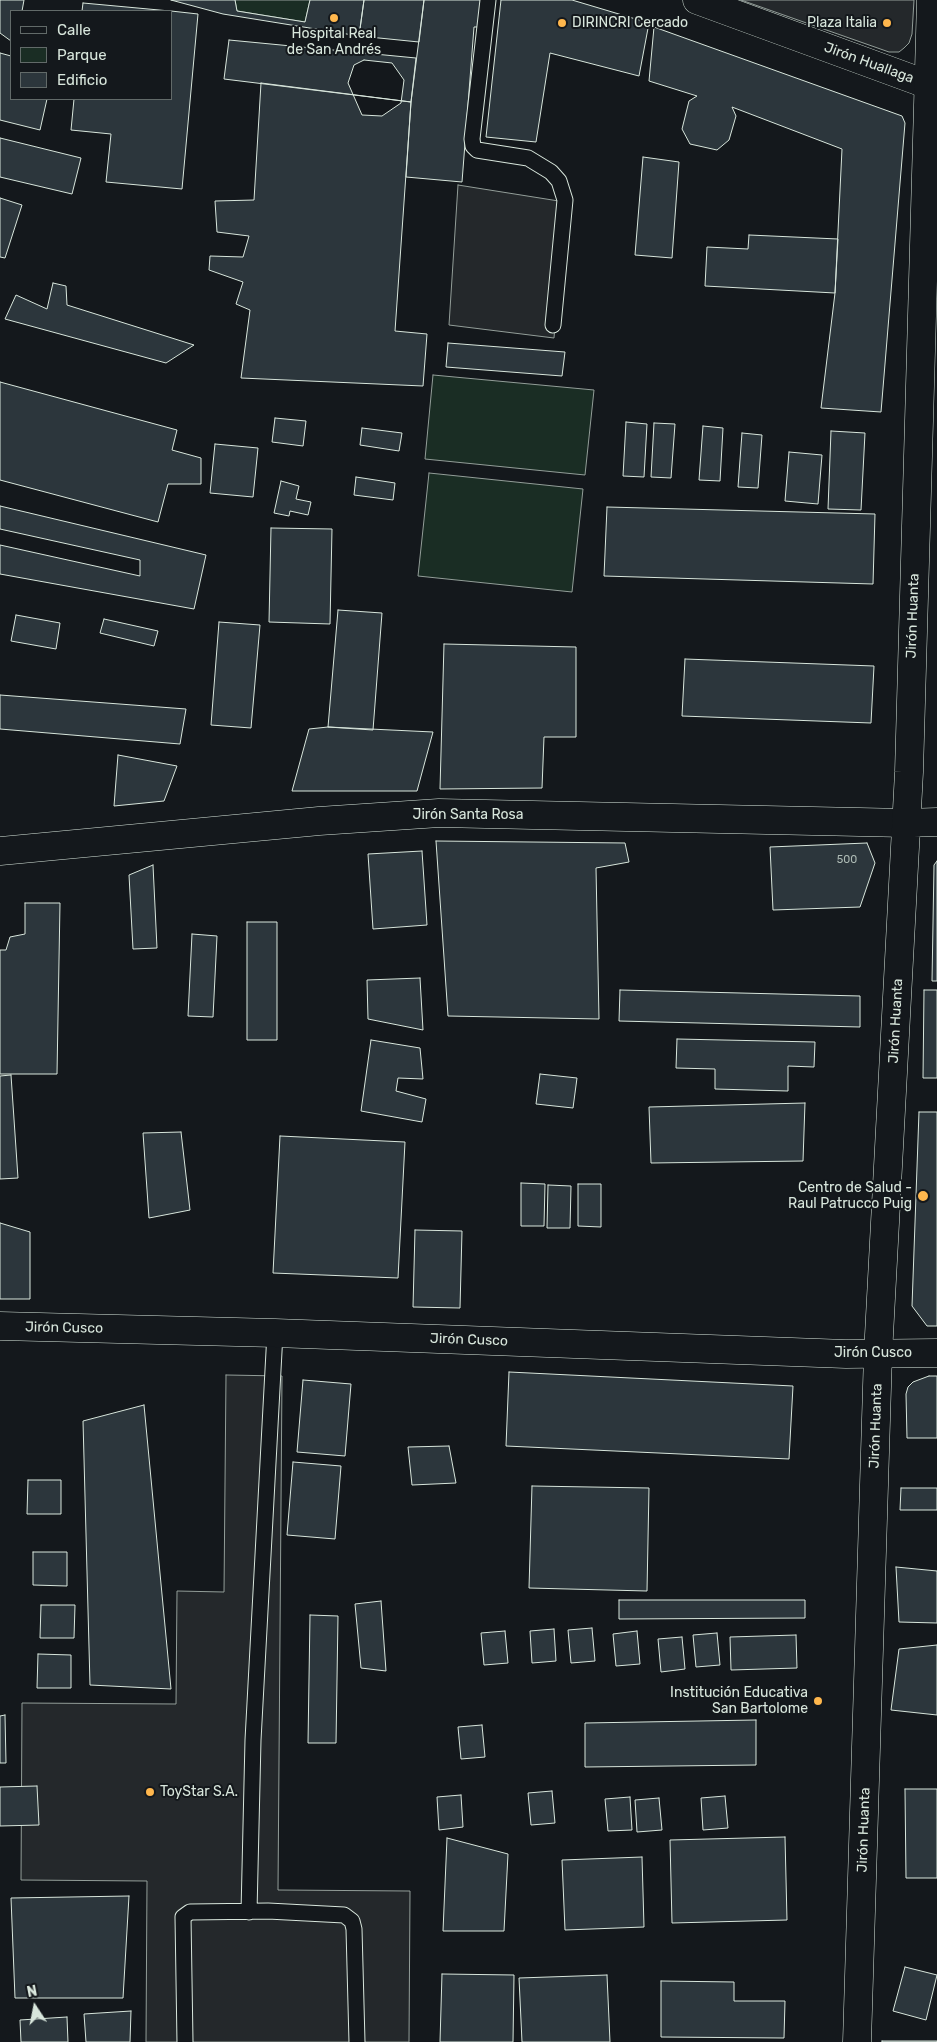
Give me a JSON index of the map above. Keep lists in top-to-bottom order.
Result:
{
  "streets": {
    "street": [
      "Jirón Huallaga",
      "Jirón Huanta",
      "Jirón Santa Rosa",
      "Jirón Cusco"
    ]
  },
  "crossings": [
    ["Jirón Huallaga", "Jirón Huanta"],
    ["Jirón Huanta", "Jirón Santa Rosa"],
    ["Jirón Huanta", "Jirón Cusco"]
  ],
  "places": [
    "Hospital Real de San Andrés",
    "DIRINCRI Cercado",
    "Plaza Italia",
    "Centro de Salud - Raul Patrucco Puig",
    "Institución Educativa San Bartolome",
    "ToyStar S.A."
  ],
  "house_numbers": ["500"],
  "legend": ["Calle", "Parque", "Edificio"],
  "north": "top"
}
